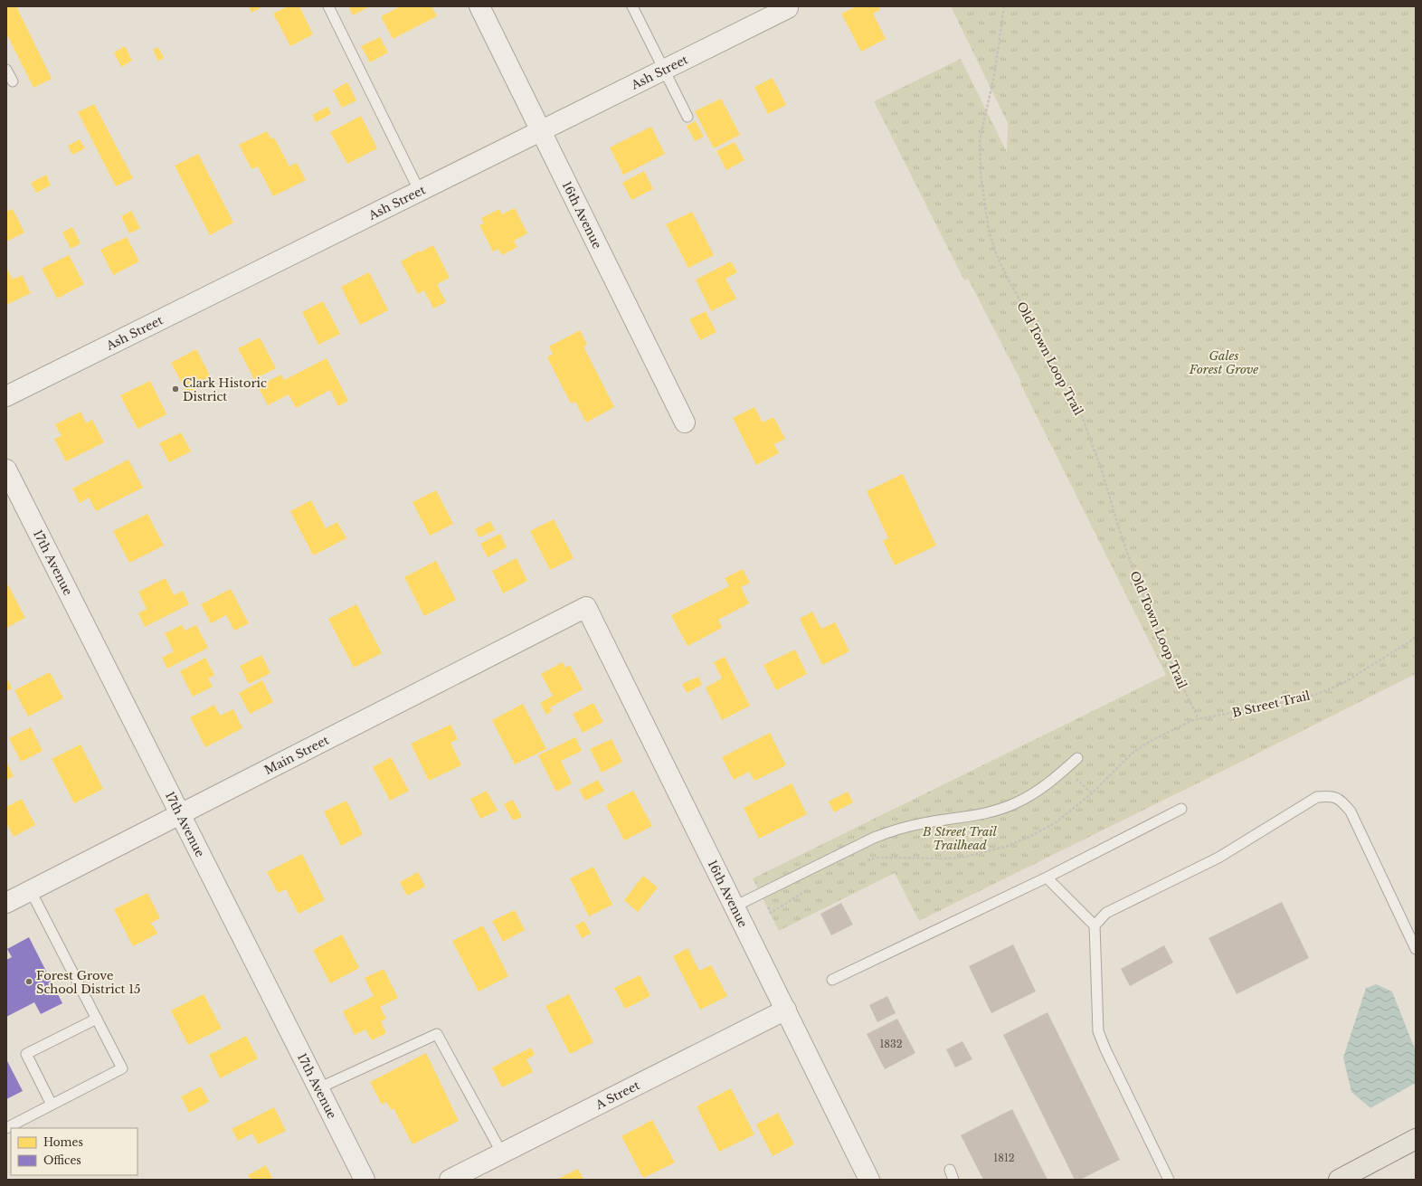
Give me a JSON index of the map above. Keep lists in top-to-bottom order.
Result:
{
  "streets": {
    "street": [
      "Ash Street",
      "16th Avenue",
      "17th Avenue",
      "Main Street",
      "A Street"
    ],
    "path": ["Old Town Loop Trail", "B Street Trail"]
  },
  "crossings": [
    ["Ash Street", "16th Avenue"],
    ["16th Avenue", "Main Street"],
    ["16th Avenue", "A Street"],
    ["Old Town Loop Trail", "B Street Trail"],
    ["17th Avenue", "Main Street"]
  ],
  "parks": ["Gales Forest Grove", "B Street Trail Trailhead"],
  "places": ["Clark Historic District", "Forest Grove School District 15"],
  "house_numbers": ["1832", "1812"],
  "legend": ["Homes", "Offices"]
}
